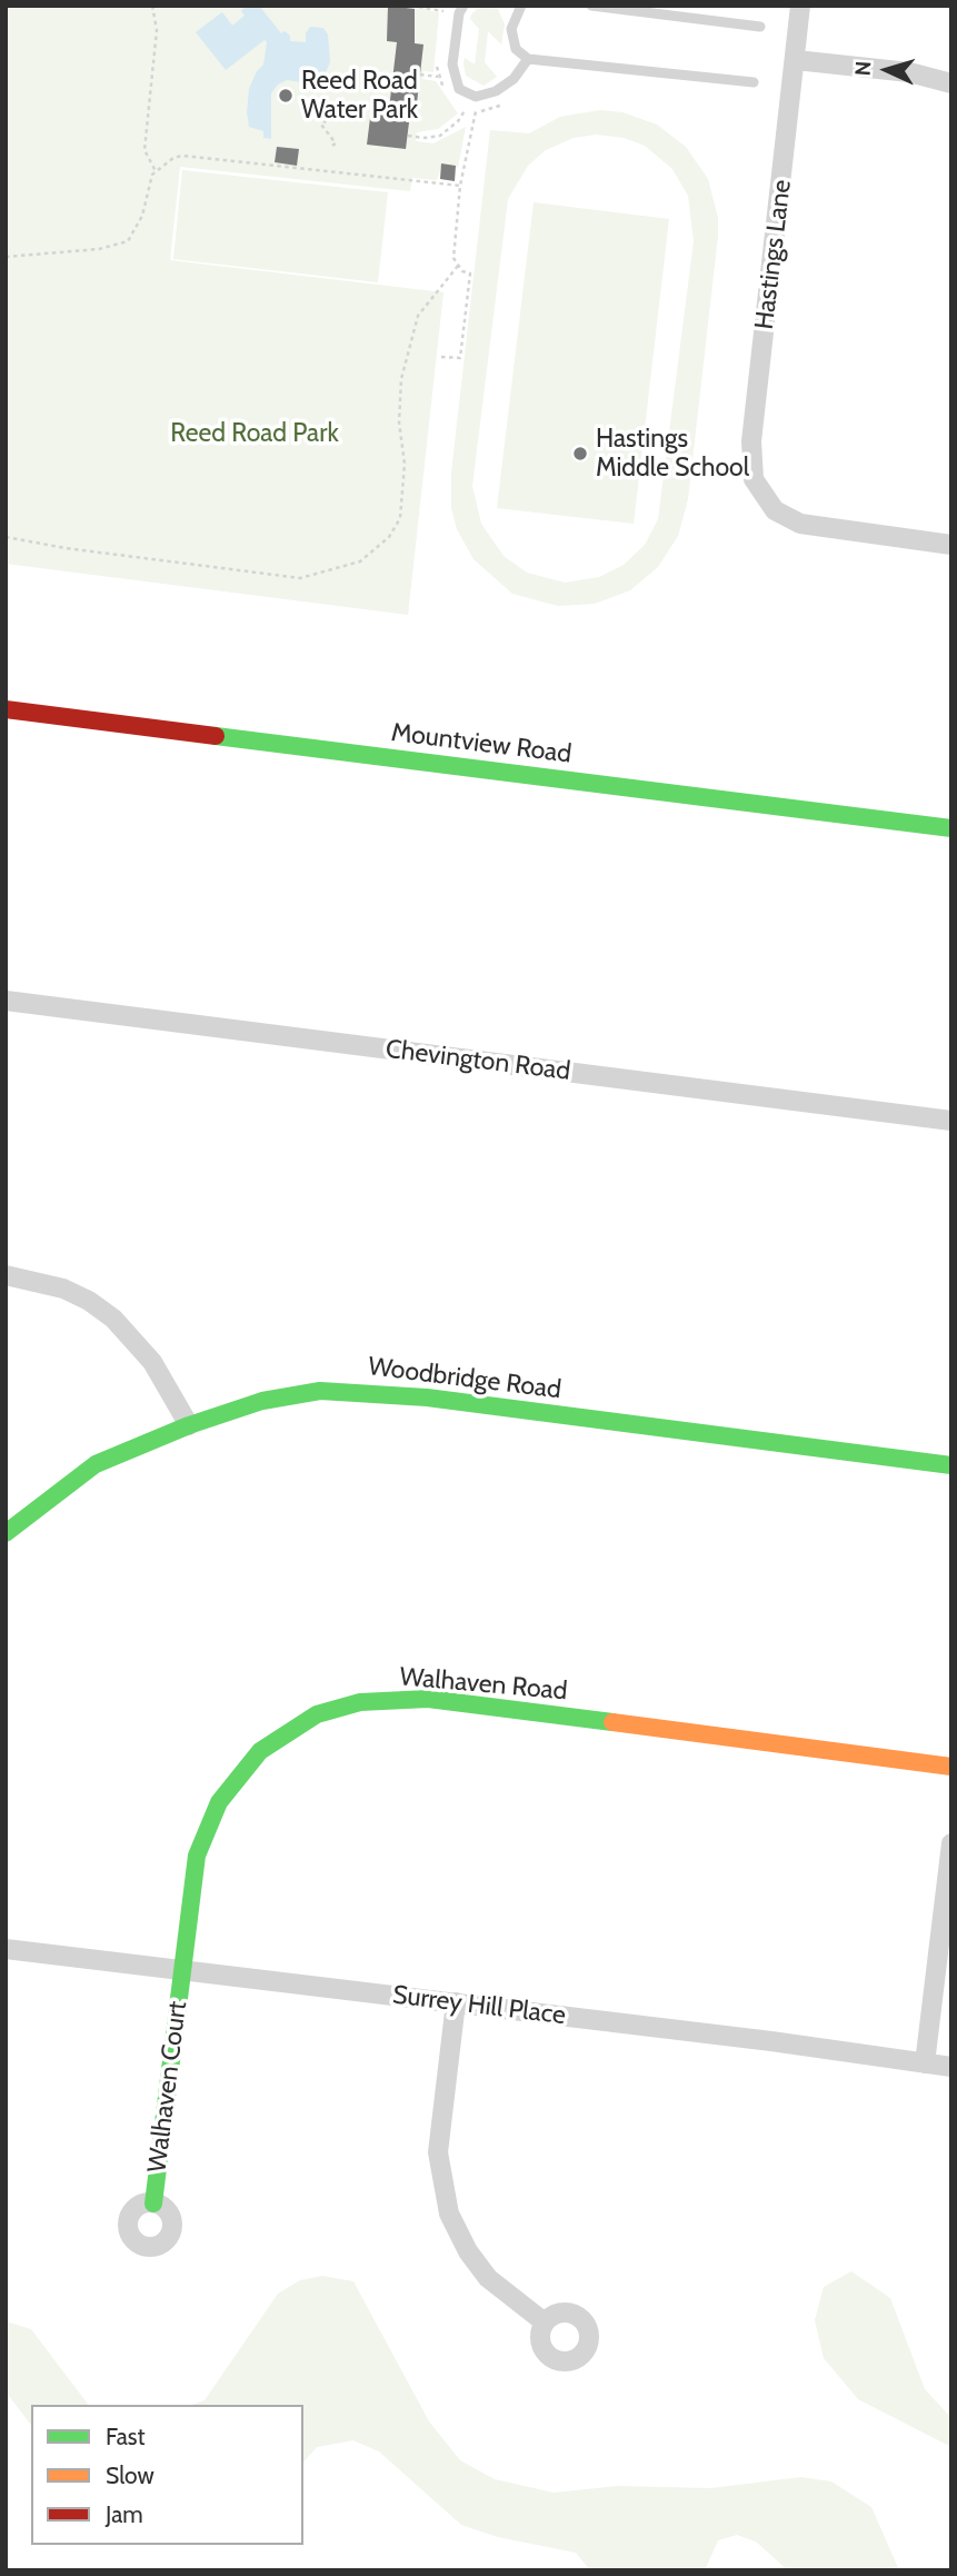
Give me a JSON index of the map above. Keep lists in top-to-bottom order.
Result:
{
  "streets": {
    "street": [
      "Hastings Lane",
      "Mountview Road",
      "Chevington Road",
      "Woodbridge Road",
      "Walhaven Road",
      "Surrey Hill Place",
      "Walhaven Court"
    ]
  },
  "crossings": [
    ["Walhaven Road", "Surrey Hill Place"],
    ["Walhaven Road", "Walhaven Court"],
    ["Surrey Hill Place", "Walhaven Court"]
  ],
  "parks": ["Reed Road Park"],
  "places": ["Reed Road Water Park", "Hastings Middle School"],
  "legend": ["Fast", "Slow", "Jam"],
  "north": "left"
}
